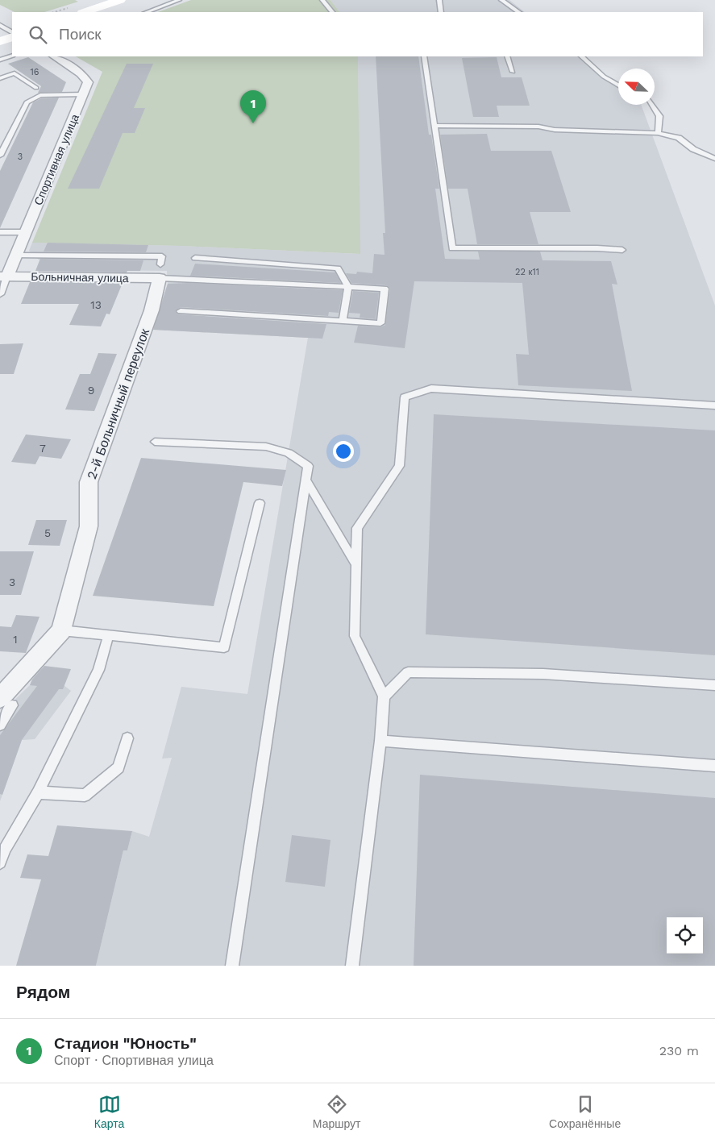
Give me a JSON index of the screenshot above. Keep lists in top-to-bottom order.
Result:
{
  "streets": {
    "street": ["Спортивная улица", "Больничная улица", "2-й Больничный переулок"]
  },
  "crossings": [
    ["Спортивная улица", "Больничная улица"],
    ["Больничная улица", "2-й Больничный переулок"]
  ],
  "house_numbers": [
    "16",
    "3",
    "22 к11",
    "13",
    "9",
    "7",
    "5",
    "3",
    "1"
  ],
  "north": "top left",
  "page": {
    "search": "Поиск",
    "pins": "1",
    "heading": "Рядом",
    "list": [
      {
        "mark": "1",
        "name": "Стадион \"Юность\"",
        "note": "Спорт · Спортивная улица",
        "value": "230 m"
      }
    ],
    "nav": ["Карта", "Маршрут", "Сохранённые"]
  }
}
